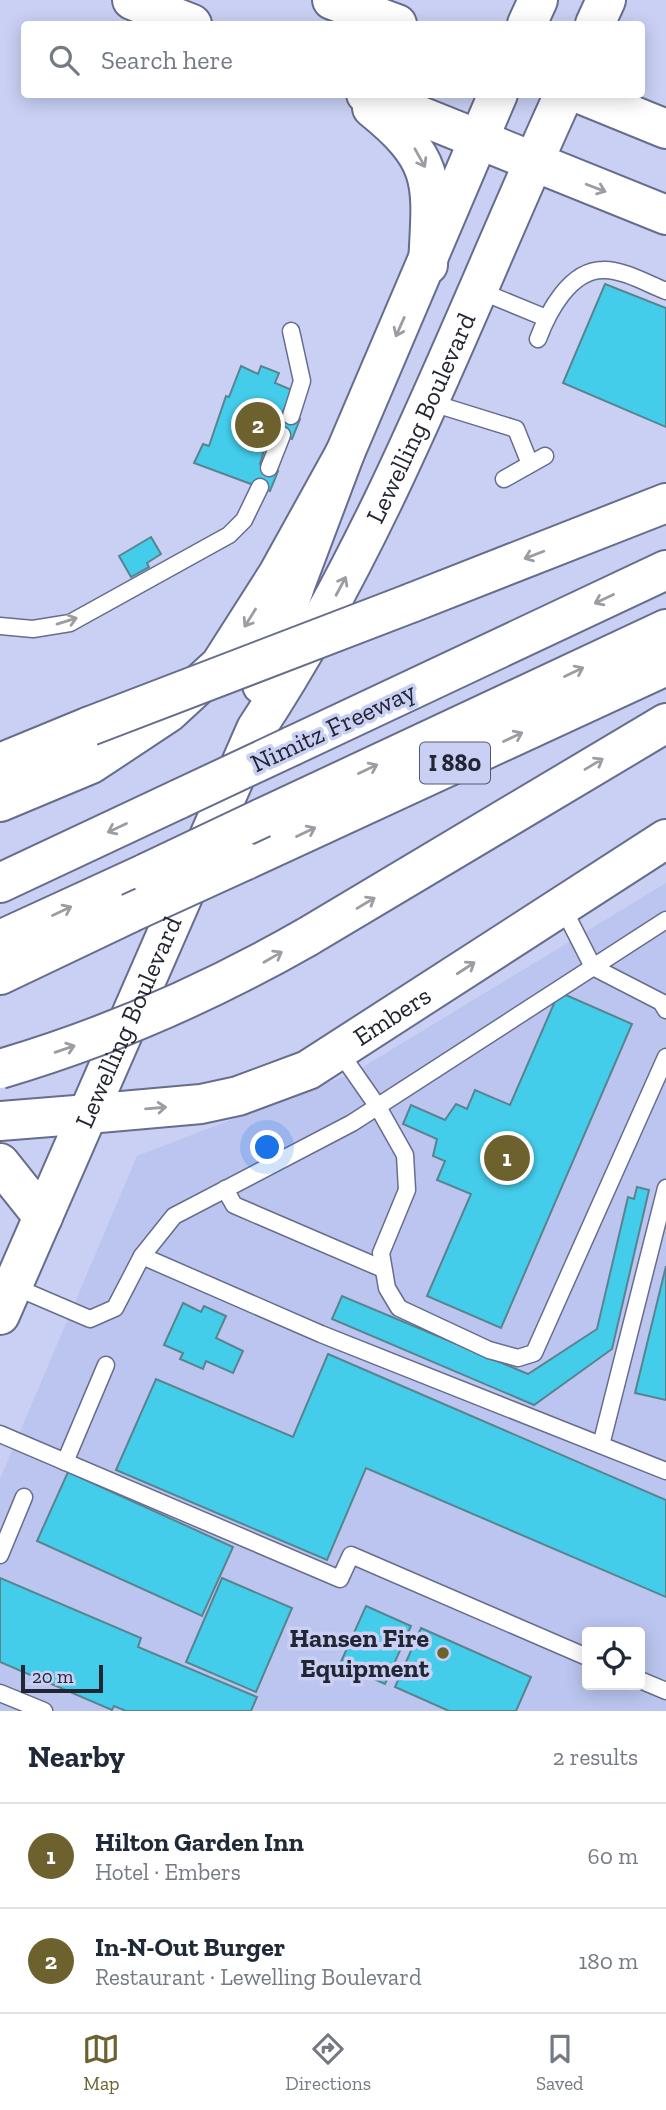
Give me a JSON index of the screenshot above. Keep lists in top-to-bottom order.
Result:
{
  "streets": {
    "main road": [
      "Lewelling Boulevard",
      "Nimitz Freeway",
      "I 880",
      "Embers"
    ]
  },
  "crossings": [
    ["Lewelling Boulevard", "Embers"]
  ],
  "places": ["Hansen Fire Equipment"],
  "scale_bar": "20 m",
  "page": {
    "search": "Search here",
    "pins": ["2", "1"],
    "scale": "20 m",
    "heading": ["Nearby", "2 results"],
    "list": [
      {
        "mark": "1",
        "name": "Hilton Garden Inn",
        "note": "Hotel · Embers",
        "value": "60 m"
      },
      {
        "mark": "2",
        "name": "In-N-Out Burger",
        "note": "Restaurant · Lewelling Boulevard",
        "value": "180 m"
      }
    ],
    "nav": ["Map", "Directions", "Saved"]
  }
}
